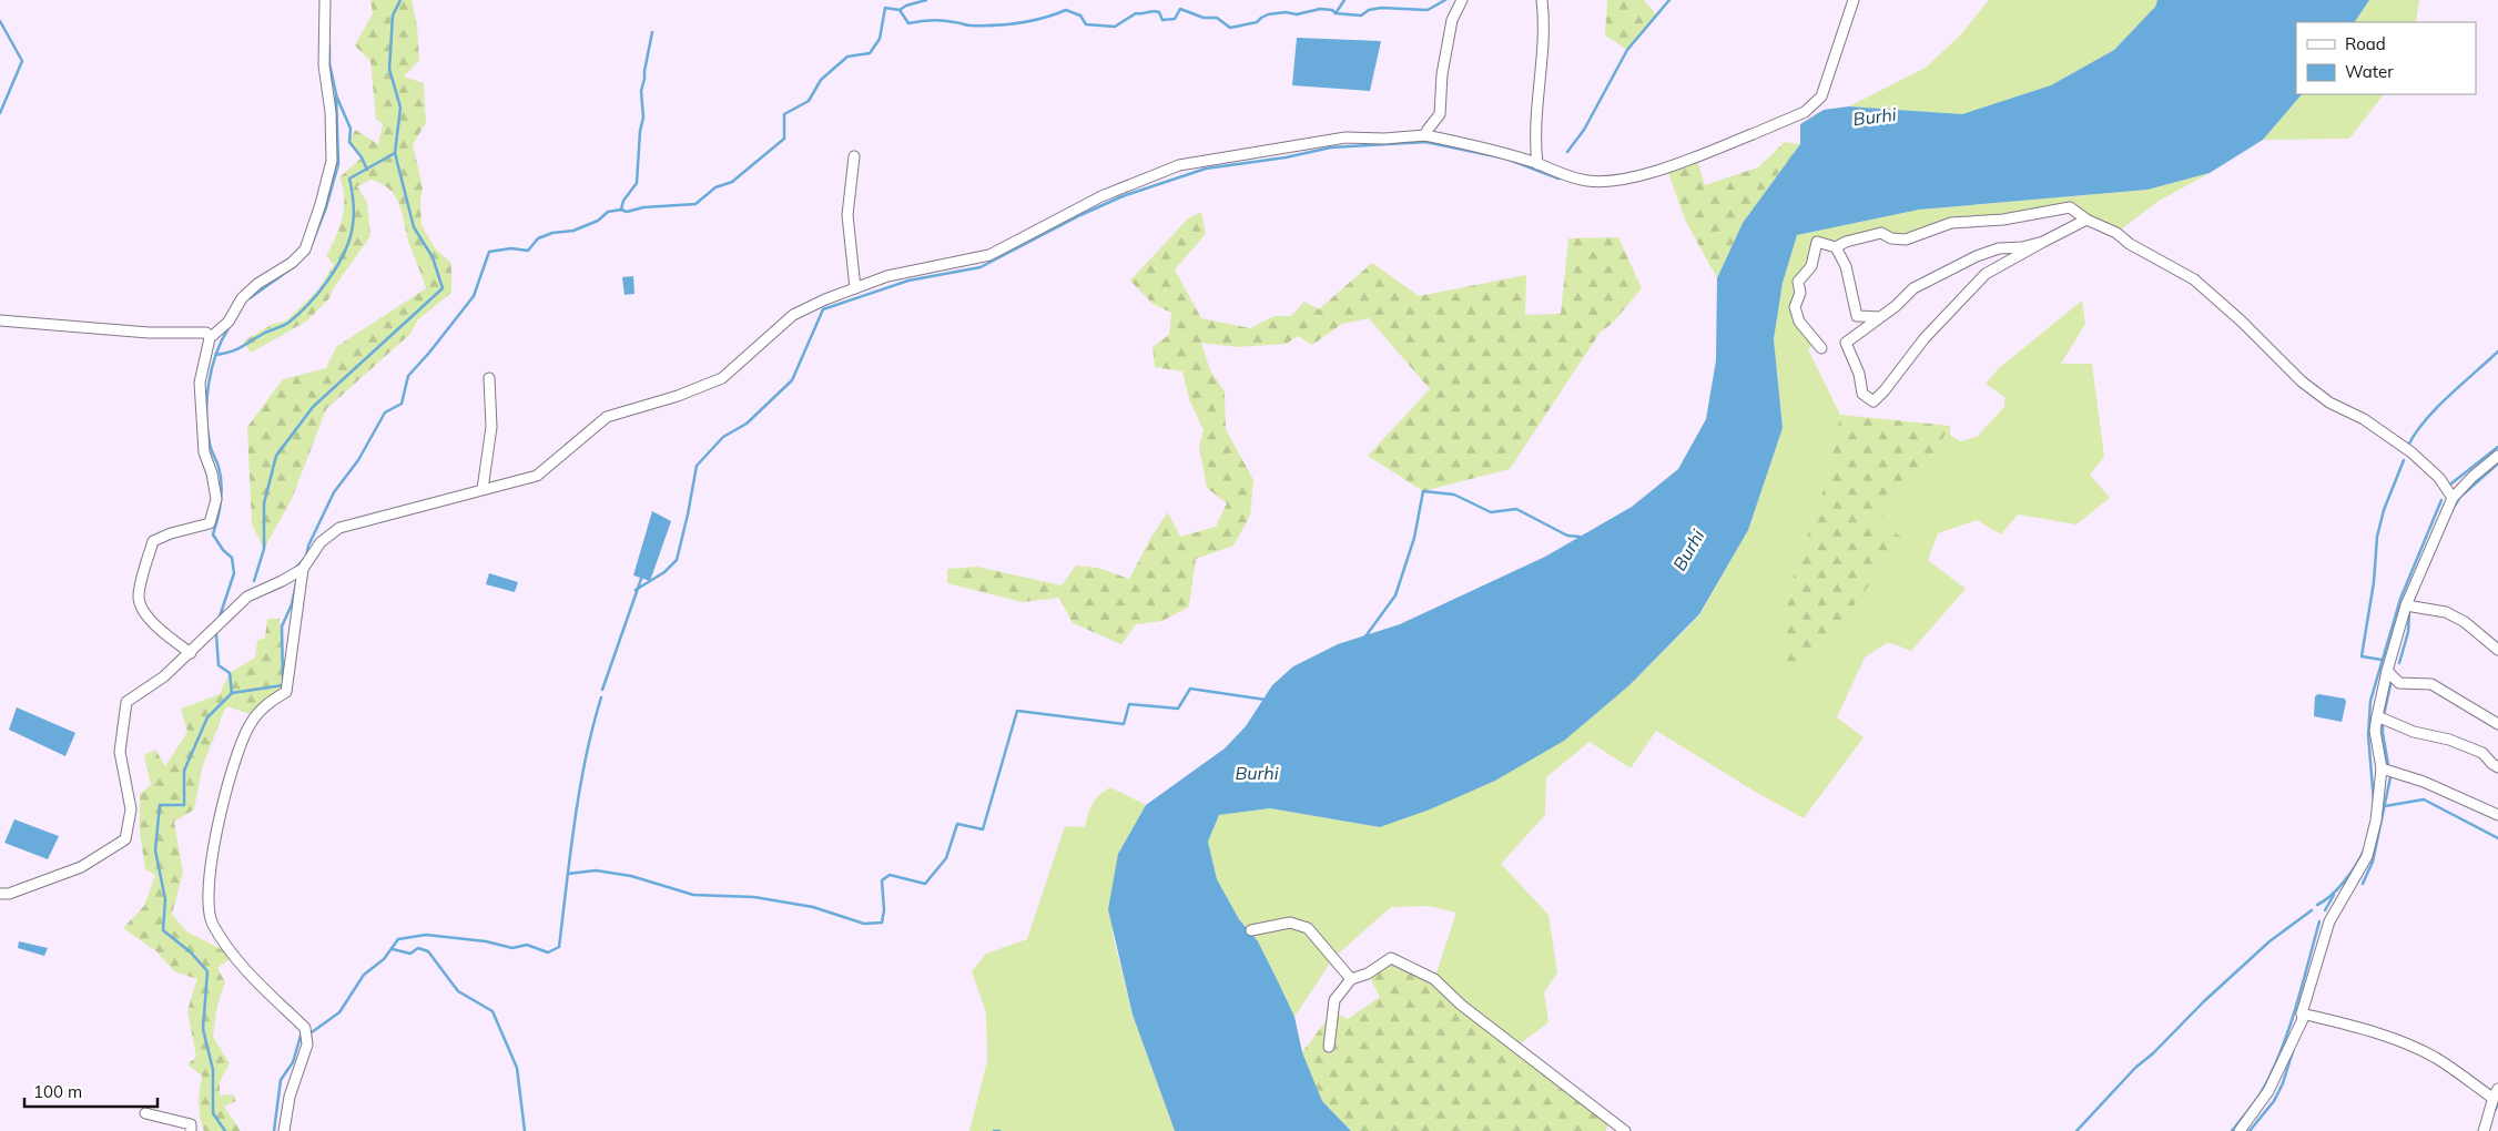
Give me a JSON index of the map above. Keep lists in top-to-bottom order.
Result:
{
  "water": ["Burhi"],
  "legend": ["Road", "Water"],
  "scale_bar": "100 m"
}
